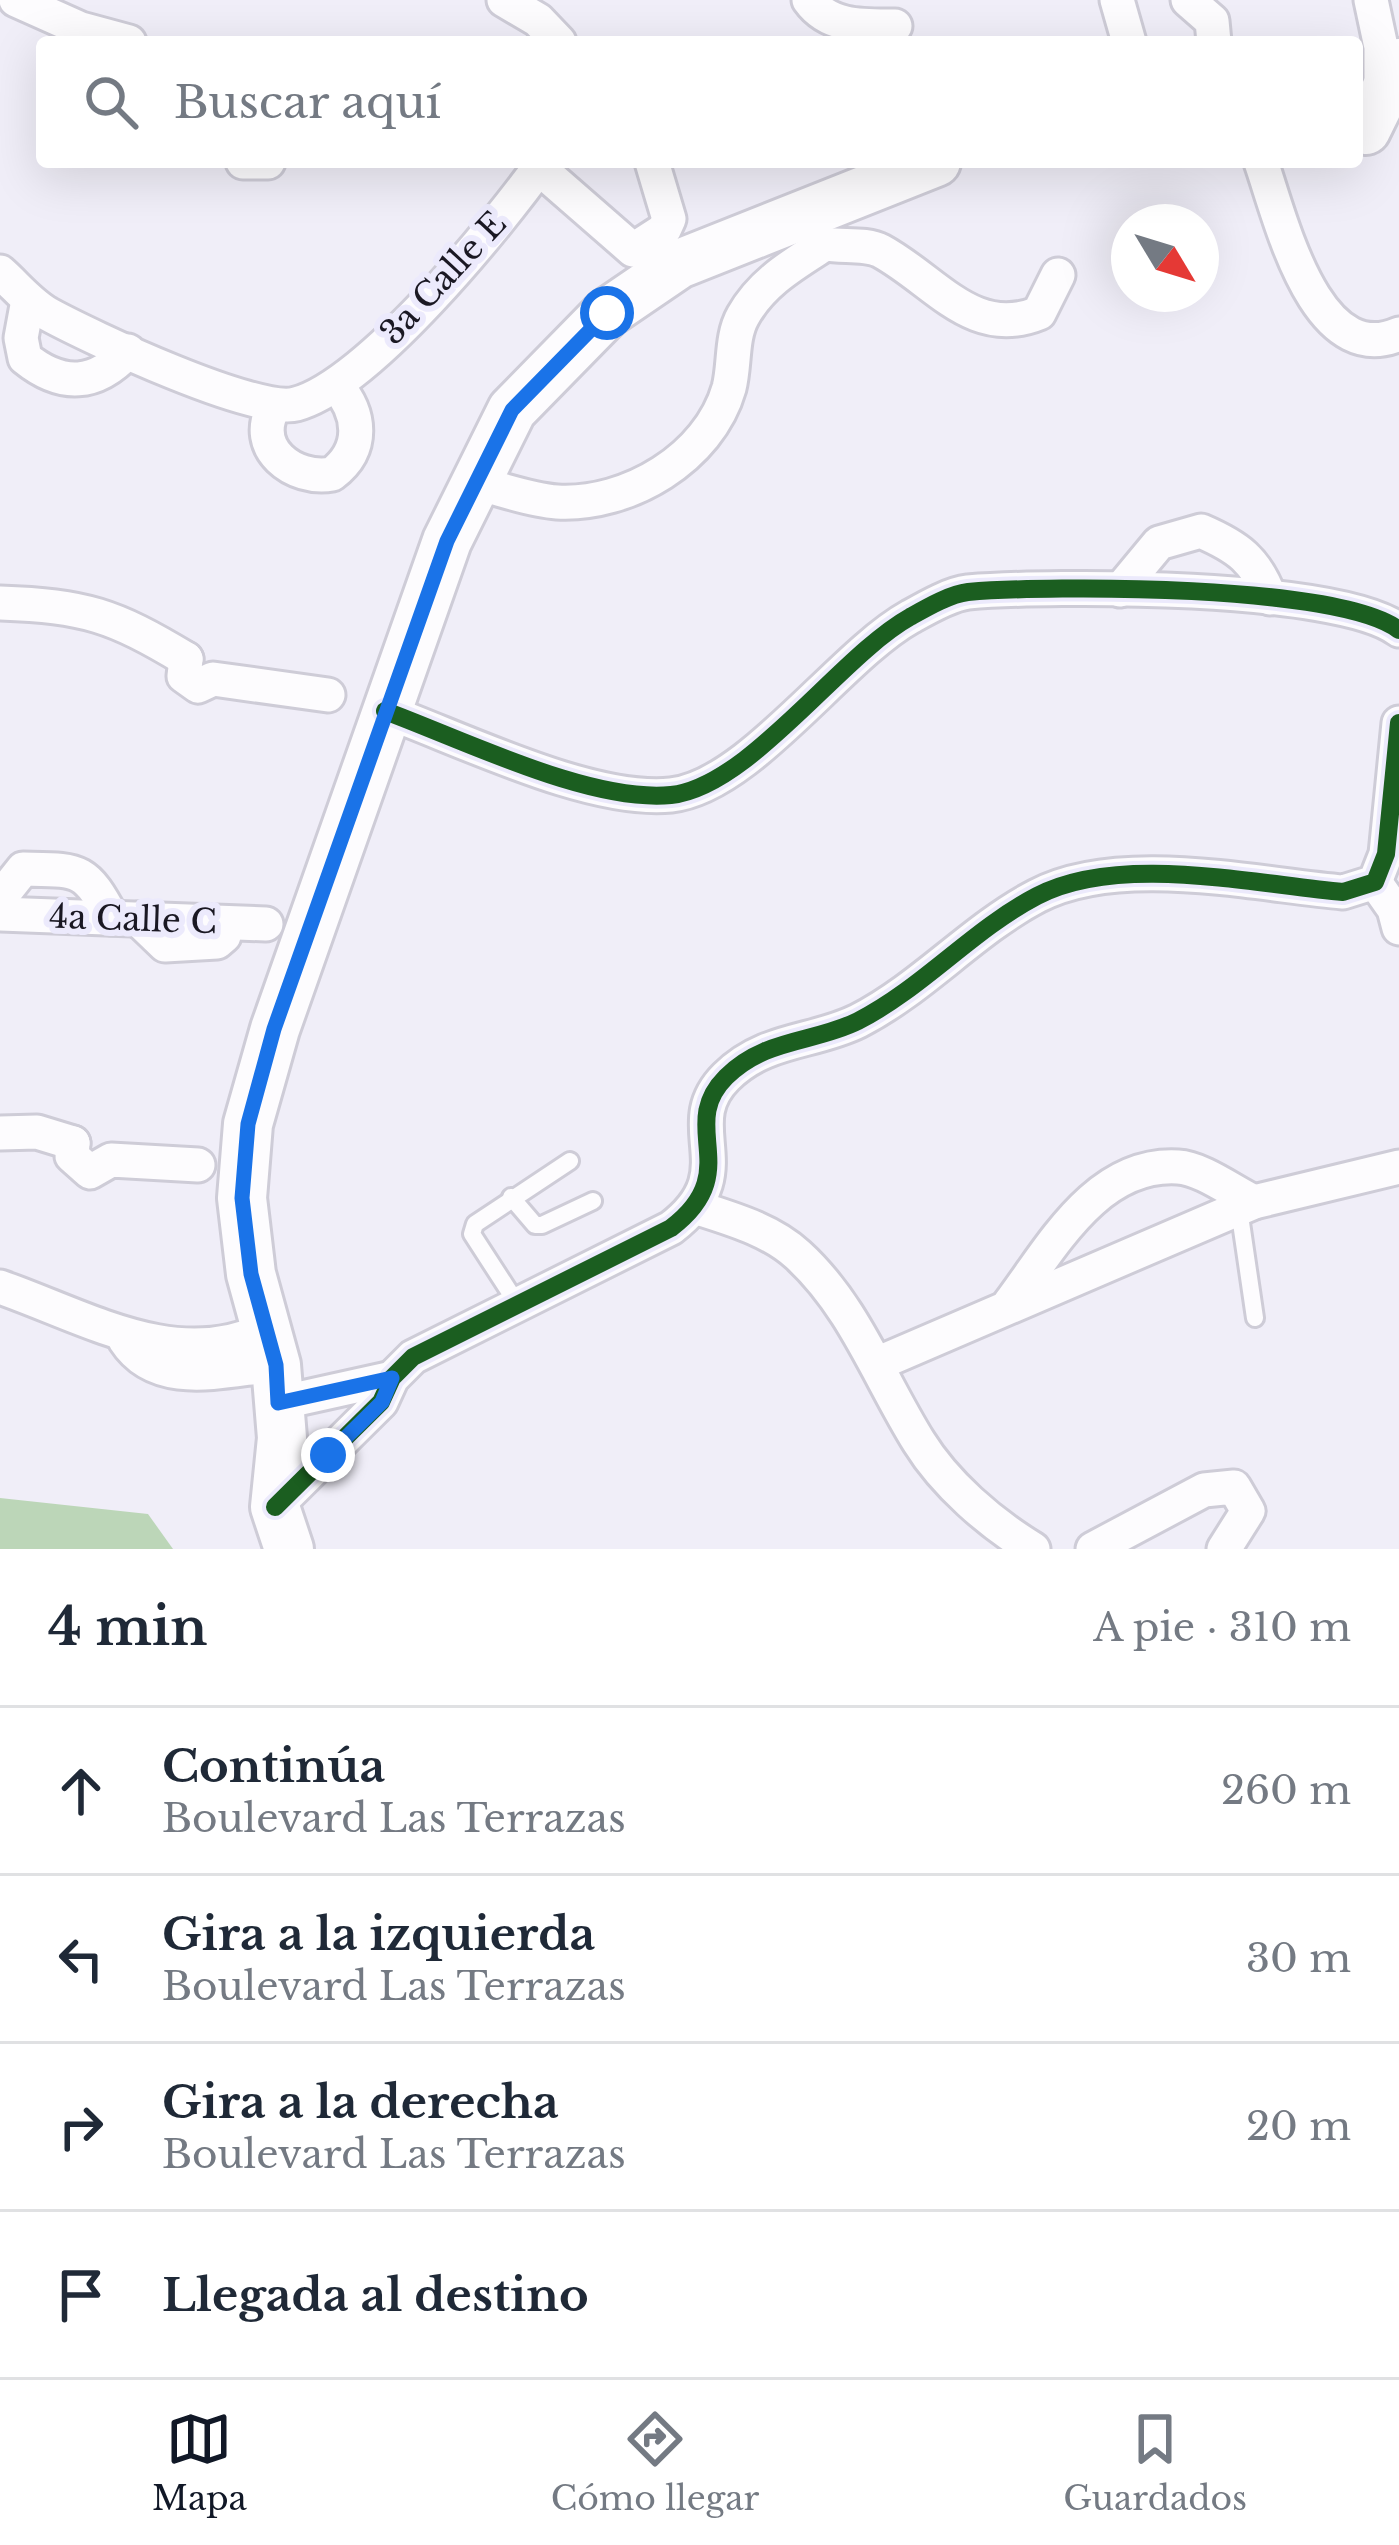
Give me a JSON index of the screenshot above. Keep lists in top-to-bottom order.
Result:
{
  "streets": {
    "street": ["3a Calle E", "4a Calle C"]
  },
  "north": "bottom right",
  "page": {
    "search": "Buscar aquí",
    "heading": ["4 min", "A pie · 310 m"],
    "list": [
      ["Continúa", "Boulevard Las Terrazas", "260 m"],
      ["Gira a la izquierda", "Boulevard Las Terrazas", "30 m"],
      ["Gira a la derecha", "Boulevard Las Terrazas", "20 m"],
      "Llegada al destino"
    ],
    "nav": ["Mapa", "Cómo llegar", "Guardados"]
  }
}
